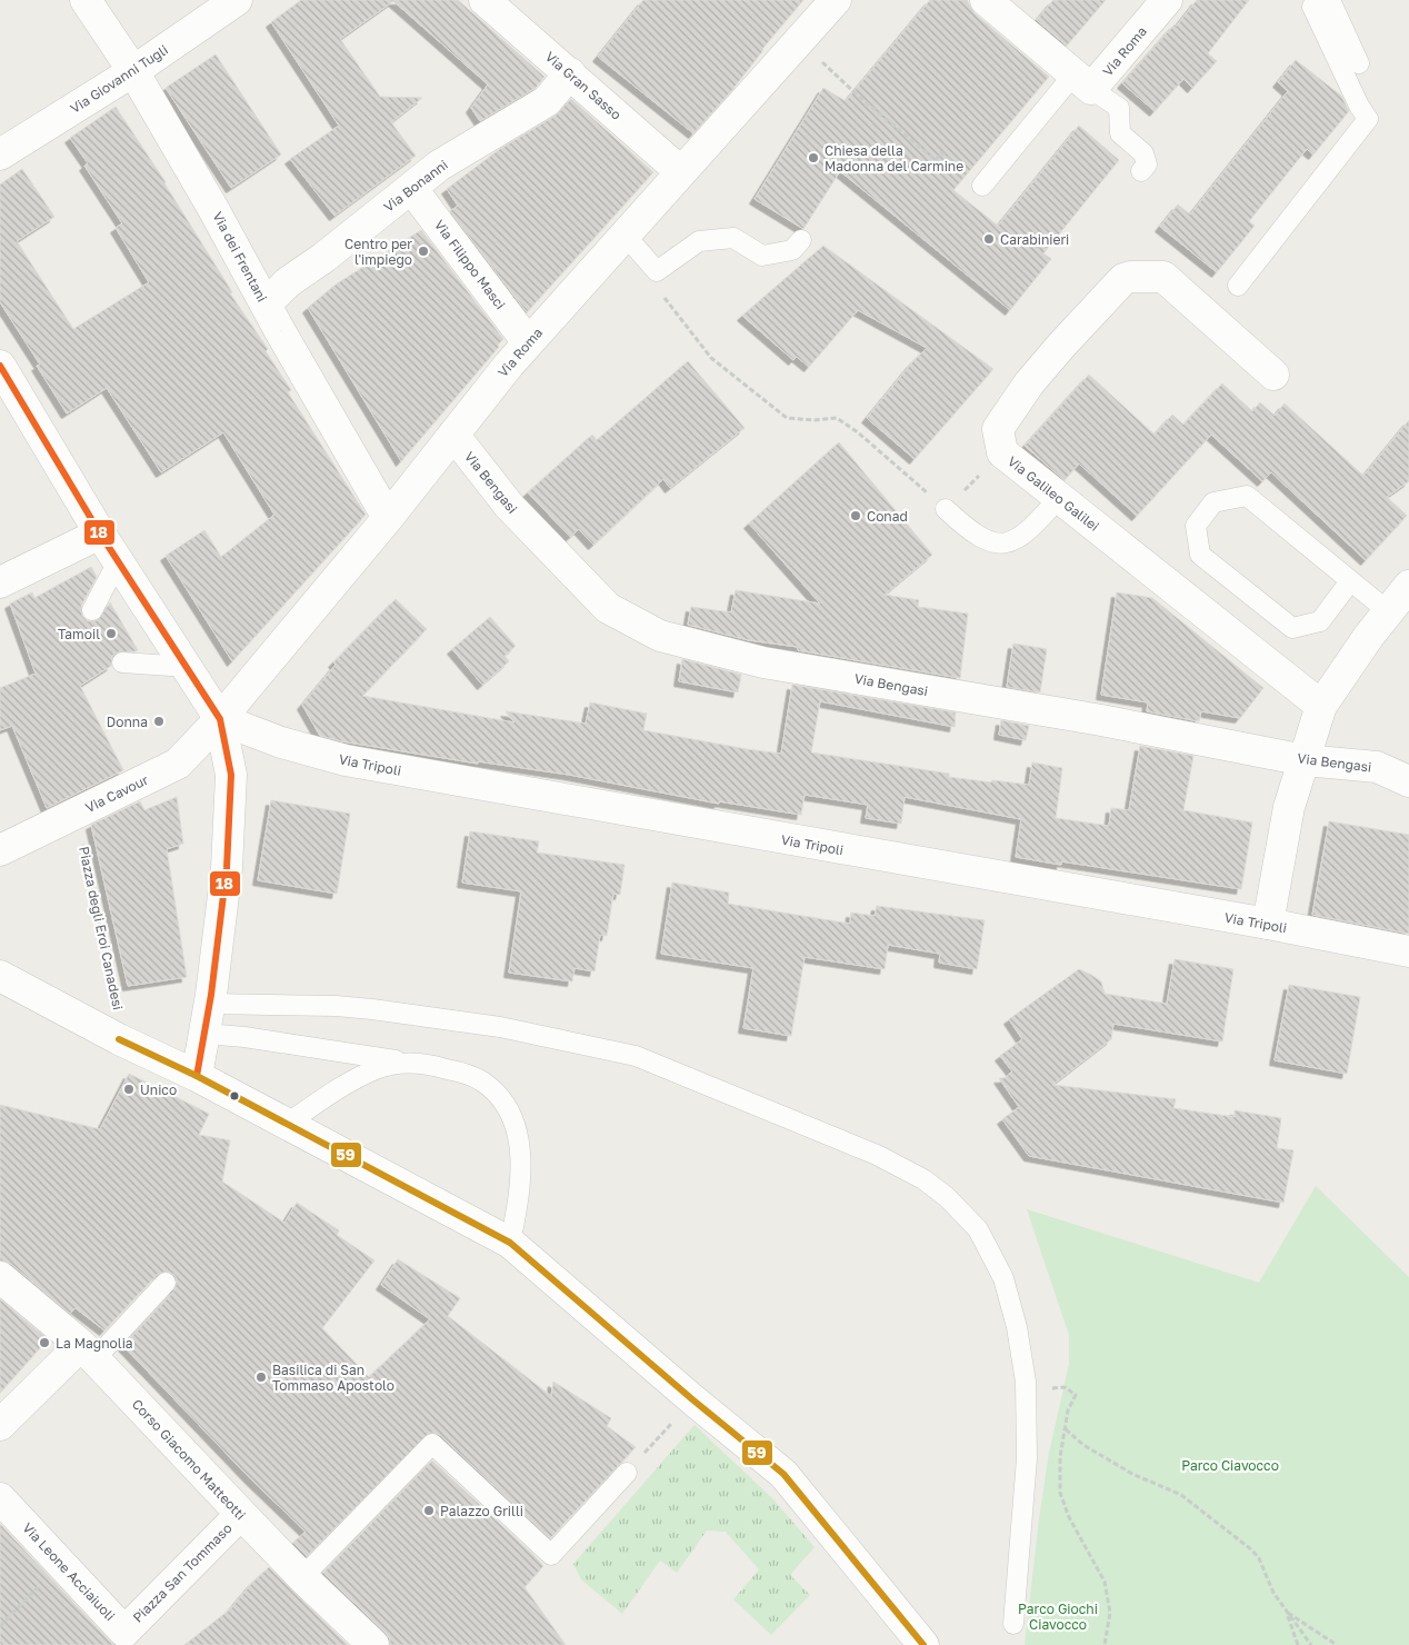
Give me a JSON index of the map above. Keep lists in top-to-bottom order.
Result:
{
  "streets": {
    "street": [
      "Via Roma",
      "Via Giovanni Tugli",
      "Via Gran Sasso",
      "Via Bonanni",
      "Via dei Frentani",
      "Via Filippo Masci",
      "Via Bengasi",
      "Via Galileo Galilei",
      "Via Tripoli",
      "Via Cavour",
      "Corso Giacomo Matteotti",
      "Via Leone Acciaiuoli",
      "Piazza San Tommaso"
    ],
    "path": ["Piazza degli Eroi Canadesi"]
  },
  "crossings": [
    ["Via Roma", "Via Gran Sasso"],
    ["Via Roma", "Via dei Frentani"],
    ["Via Roma", "Via Filippo Masci"],
    ["Via Roma", "Via Bengasi"],
    ["Via Roma", "Via Tripoli"],
    ["Via Roma", "Via Cavour"],
    ["Via Giovanni Tugli", "Via dei Frentani"],
    ["Via Gran Sasso", "Via Bonanni"],
    ["Via Bonanni", "Via dei Frentani"],
    ["Via Bonanni", "Via Filippo Masci"],
    ["Via Tripoli", "Via Cavour"],
    ["Via Cavour", "Piazza degli Eroi Canadesi"],
    ["Corso Giacomo Matteotti", "Piazza San Tommaso"],
    ["Via Leone Acciaiuoli", "Piazza San Tommaso"]
  ],
  "parks": ["Parco Ciavocco", "Parco Giochi Ciavocco"],
  "places": [
    "Chiesa della Madonna del Carmine",
    "Carabinieri",
    "Centro per l'impiego",
    "Conad",
    "Tamoil",
    "Donna",
    "Unico",
    "La Magnolia",
    "Basilica di San Tommaso Apostolo",
    "Palazzo Grilli"
  ],
  "lines": ["transit line 18", "transit line 59"]
}
